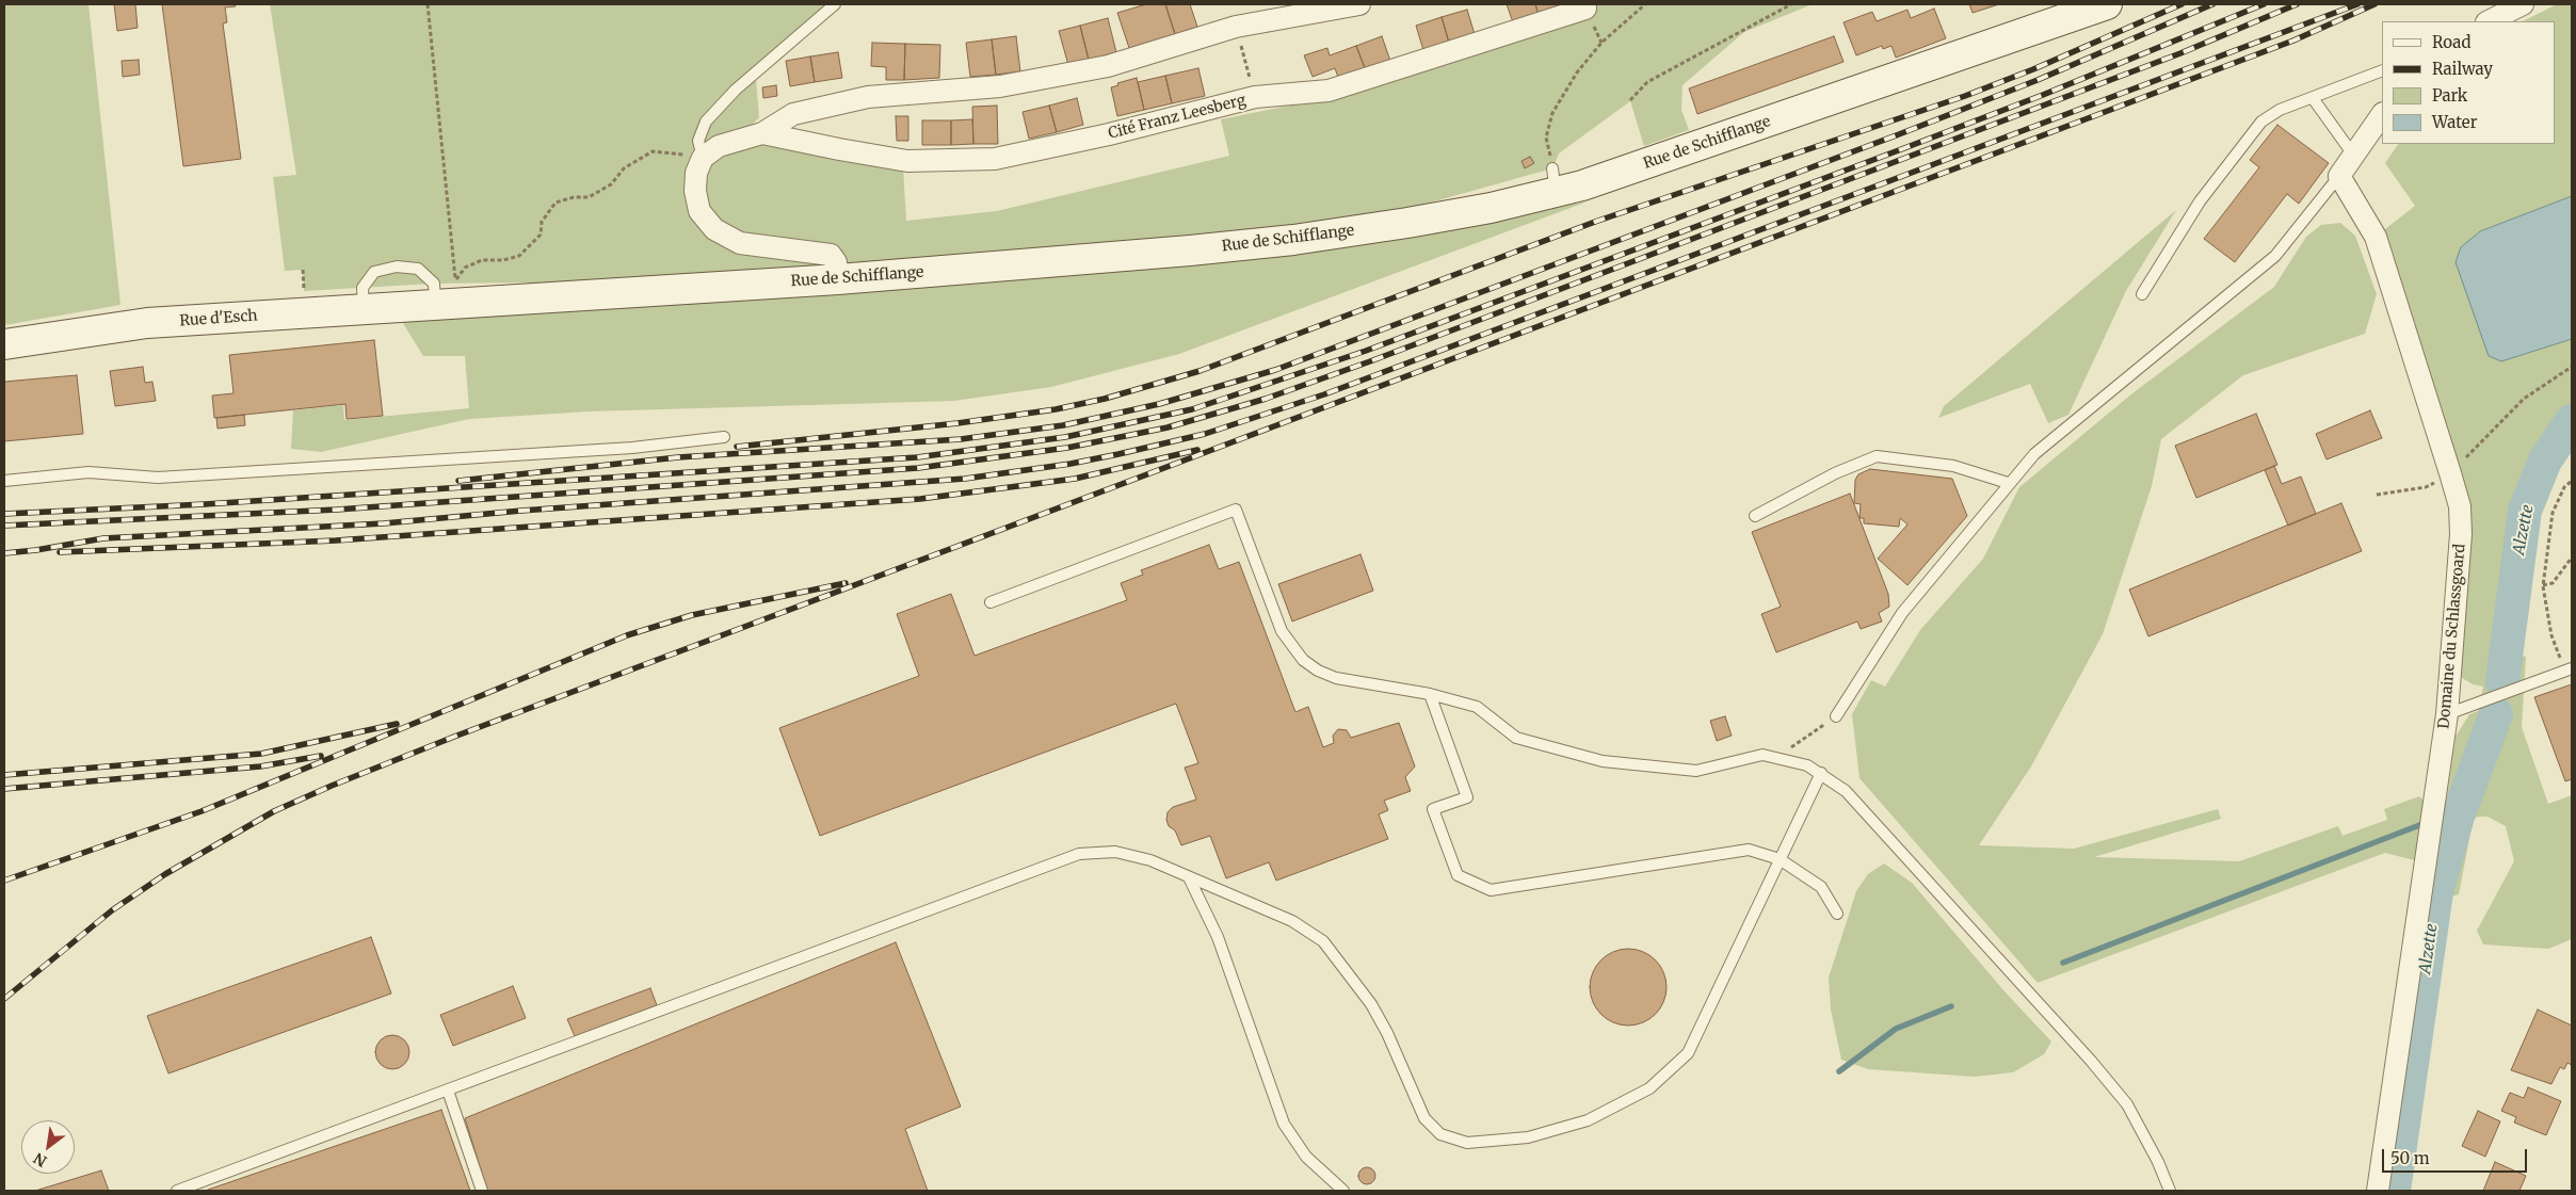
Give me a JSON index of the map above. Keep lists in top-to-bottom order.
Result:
{
  "streets": {
    "street": [
      "Cité Franz Leesberg",
      "Rue de Schifflange",
      "Rue d'Esch",
      "Domaine du Schlassgoard"
    ]
  },
  "crossings": [
    ["Rue de Schifflange", "Rue d'Esch"]
  ],
  "water": ["Alzette"],
  "legend": [
    "Road",
    "Railway",
    "Park",
    "Water"
  ],
  "scale_bar": "50 m",
  "north": "bottom left"
}
